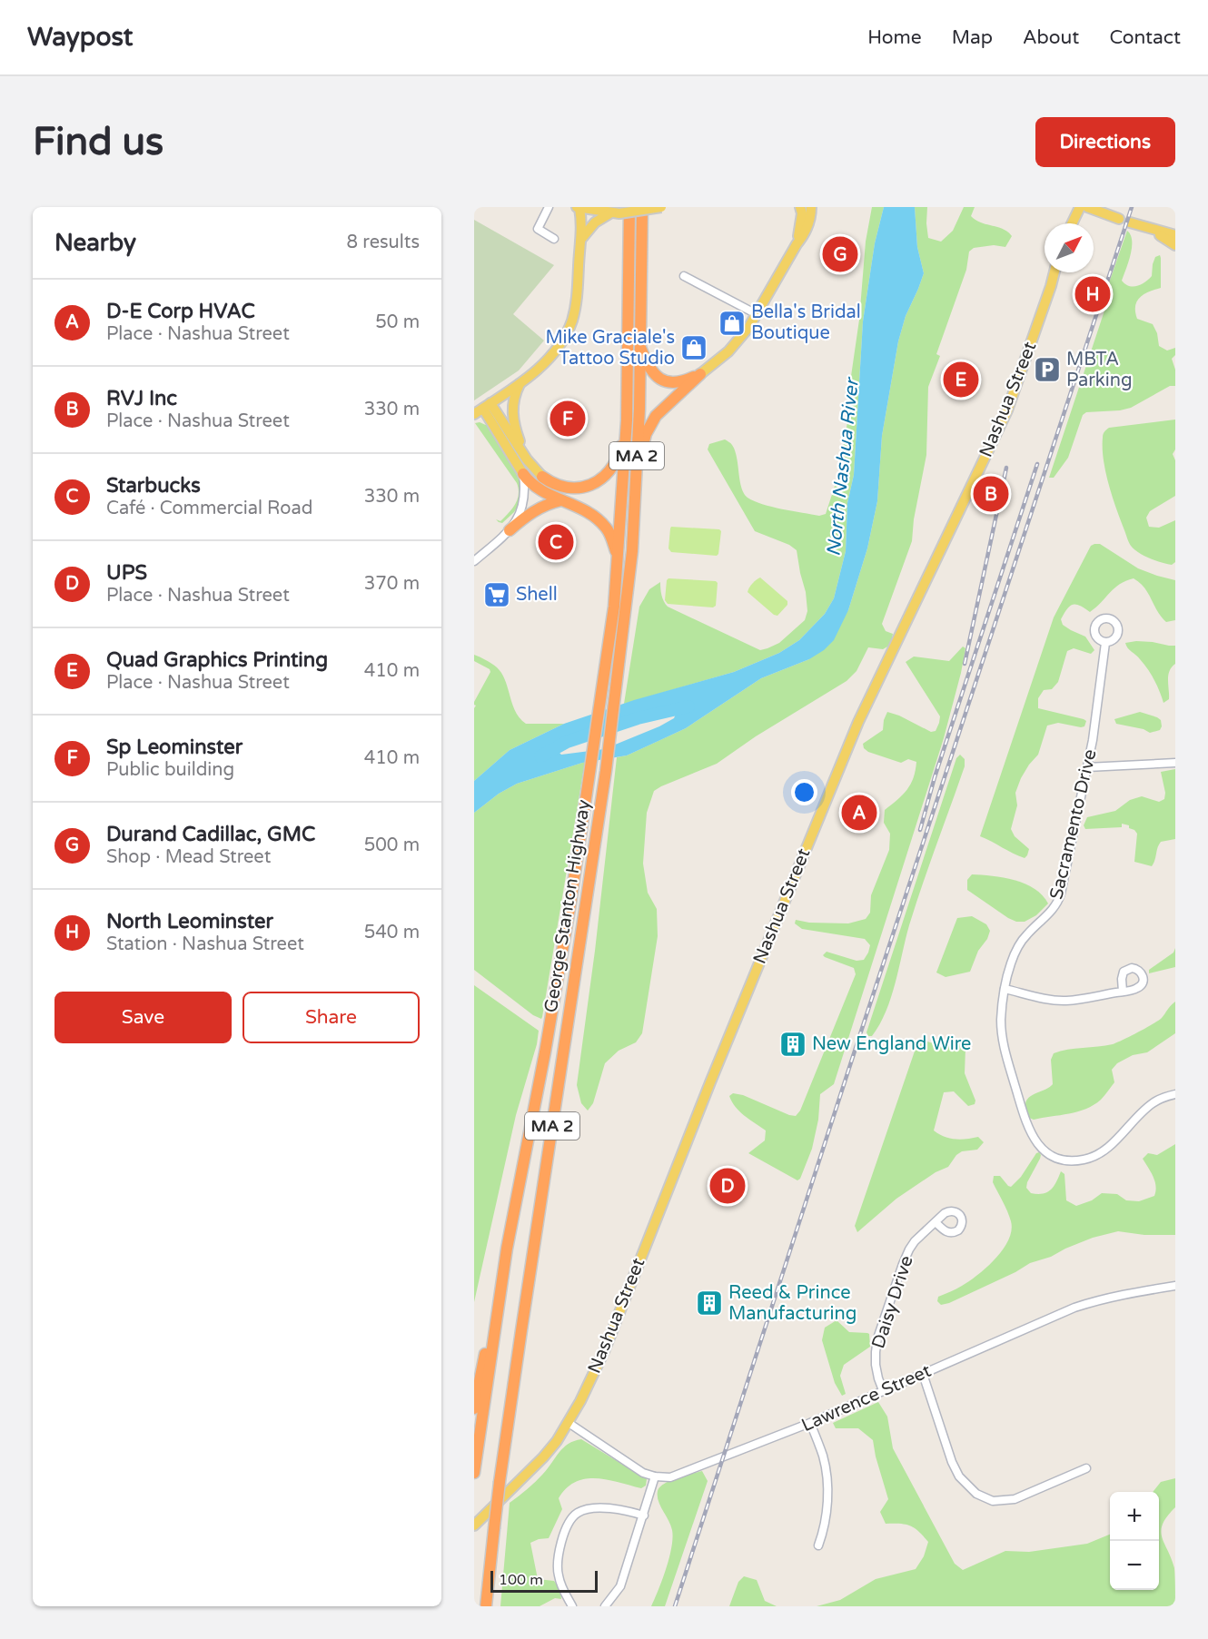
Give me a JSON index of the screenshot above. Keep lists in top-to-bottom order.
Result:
{
  "streets": {
    "highway": ["MA 2", "George Stanton Highway"],
    "main road": ["Nashua Street"],
    "street": ["Sacramento Drive", "Daisy Drive", "Lawrence Street"]
  },
  "crossings": [
    ["Daisy Drive", "Lawrence Street"]
  ],
  "water": ["North Nashua River"],
  "places": {
    "shop": ["Bella's Bridal Boutique", "Mike Graciale's Tattoo Studio"],
    "parking": ["MBTA Parking"],
    "supermarket": ["Shell"],
    "building": ["New England Wire", "Reed & Prince Manufacturing"]
  },
  "scale_bar": "100 m",
  "north": "top right",
  "page": {
    "header": "Waypost",
    "nav": [
      "Home",
      "Map",
      "About",
      "Contact"
    ],
    "buttons": [
      "Directions",
      ["Save", "Share"]
    ],
    "title": "Find us",
    "heading": ["Nearby", "8 results"],
    "pins": [
      "G",
      "H",
      "E",
      "F",
      "B",
      "C",
      "A",
      "D"
    ],
    "list": [
      {
        "mark": "A",
        "name": "D-E Corp HVAC",
        "note": "Place · Nashua Street",
        "value": "50 m"
      },
      {
        "mark": "B",
        "name": "RVJ Inc",
        "note": "Place · Nashua Street",
        "value": "330 m"
      },
      {
        "mark": "C",
        "name": "Starbucks",
        "note": "Café · Commercial Road",
        "value": "330 m"
      },
      {
        "mark": "D",
        "name": "UPS",
        "note": "Place · Nashua Street",
        "value": "370 m"
      },
      {
        "mark": "E",
        "name": "Quad Graphics Printing",
        "note": "Place · Nashua Street",
        "value": "410 m"
      },
      {
        "mark": "F",
        "name": "Sp Leominster",
        "note": "Public building",
        "value": "410 m"
      },
      {
        "mark": "G",
        "name": "Durand Cadillac, GMC",
        "note": "Shop · Mead Street",
        "value": "500 m"
      },
      {
        "mark": "H",
        "name": "North Leominster",
        "note": "Station · Nashua Street",
        "value": "540 m"
      }
    ],
    "map_buttons": ["+", "−"],
    "scale": "100 m"
  }
}
